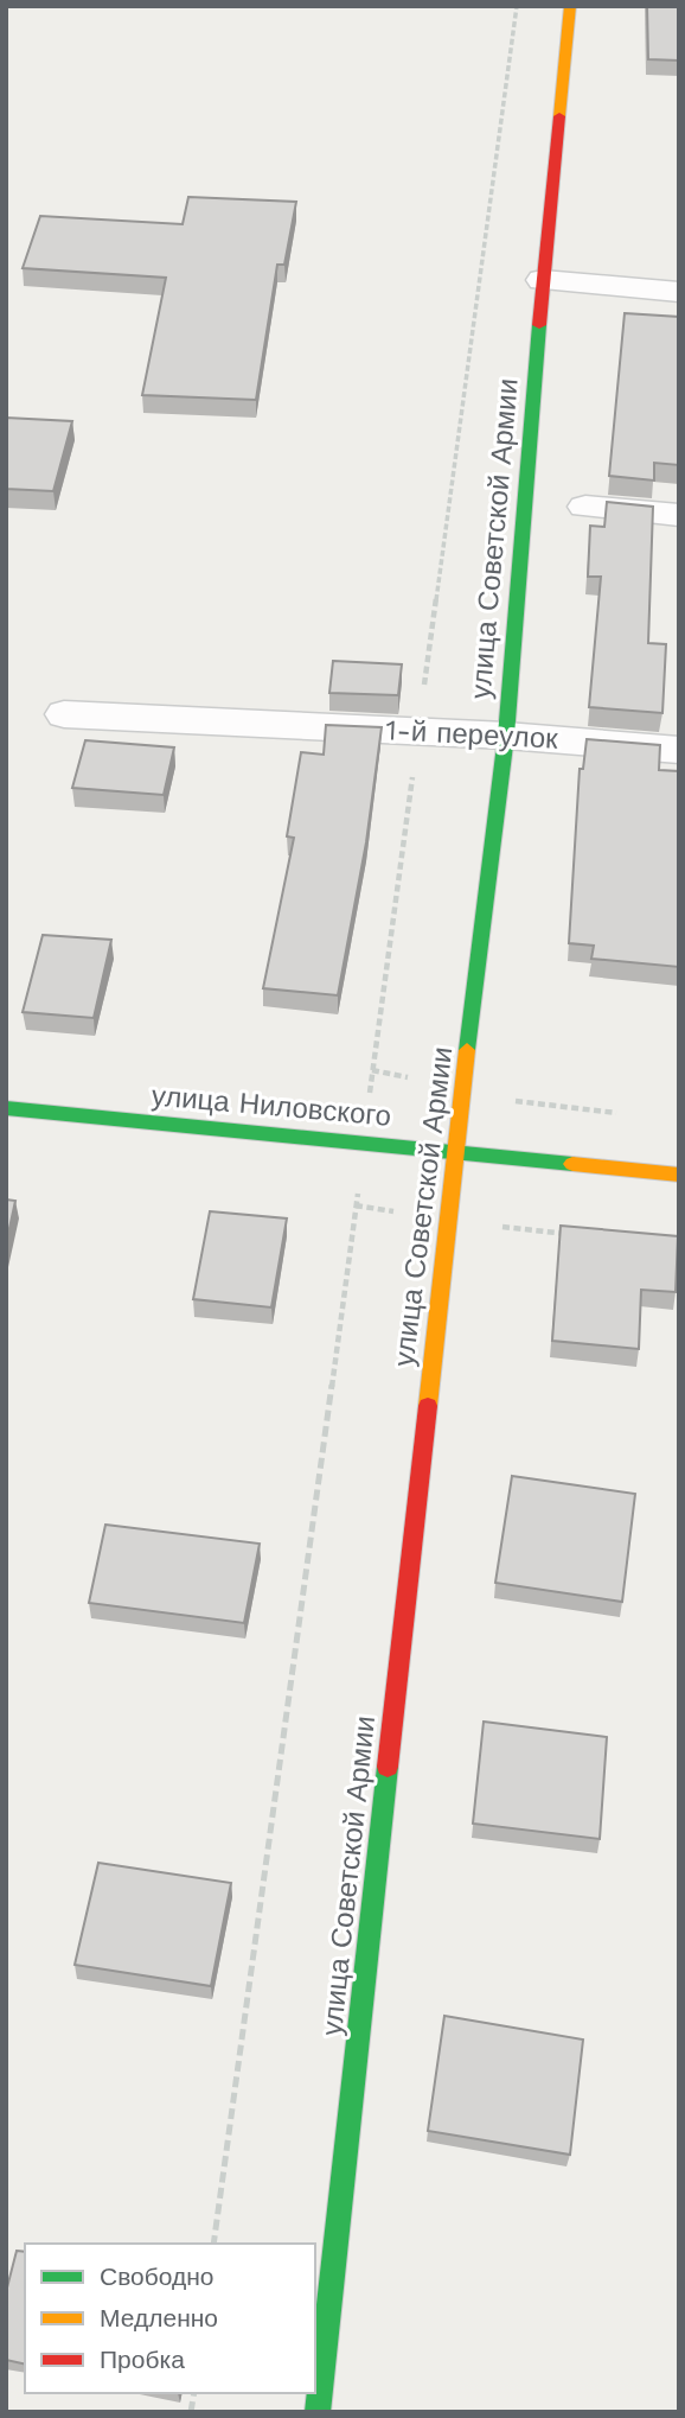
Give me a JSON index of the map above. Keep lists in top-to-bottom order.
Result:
{
  "streets": {
    "street": ["улица Советской Армии", "1-й переулок", "улица Ниловского"]
  },
  "crossings": [
    ["улица Советской Армии", "1-й переулок"],
    ["улица Советской Армии", "улица Ниловского"]
  ],
  "legend": ["Свободно", "Медленно", "Пробка"]
}
